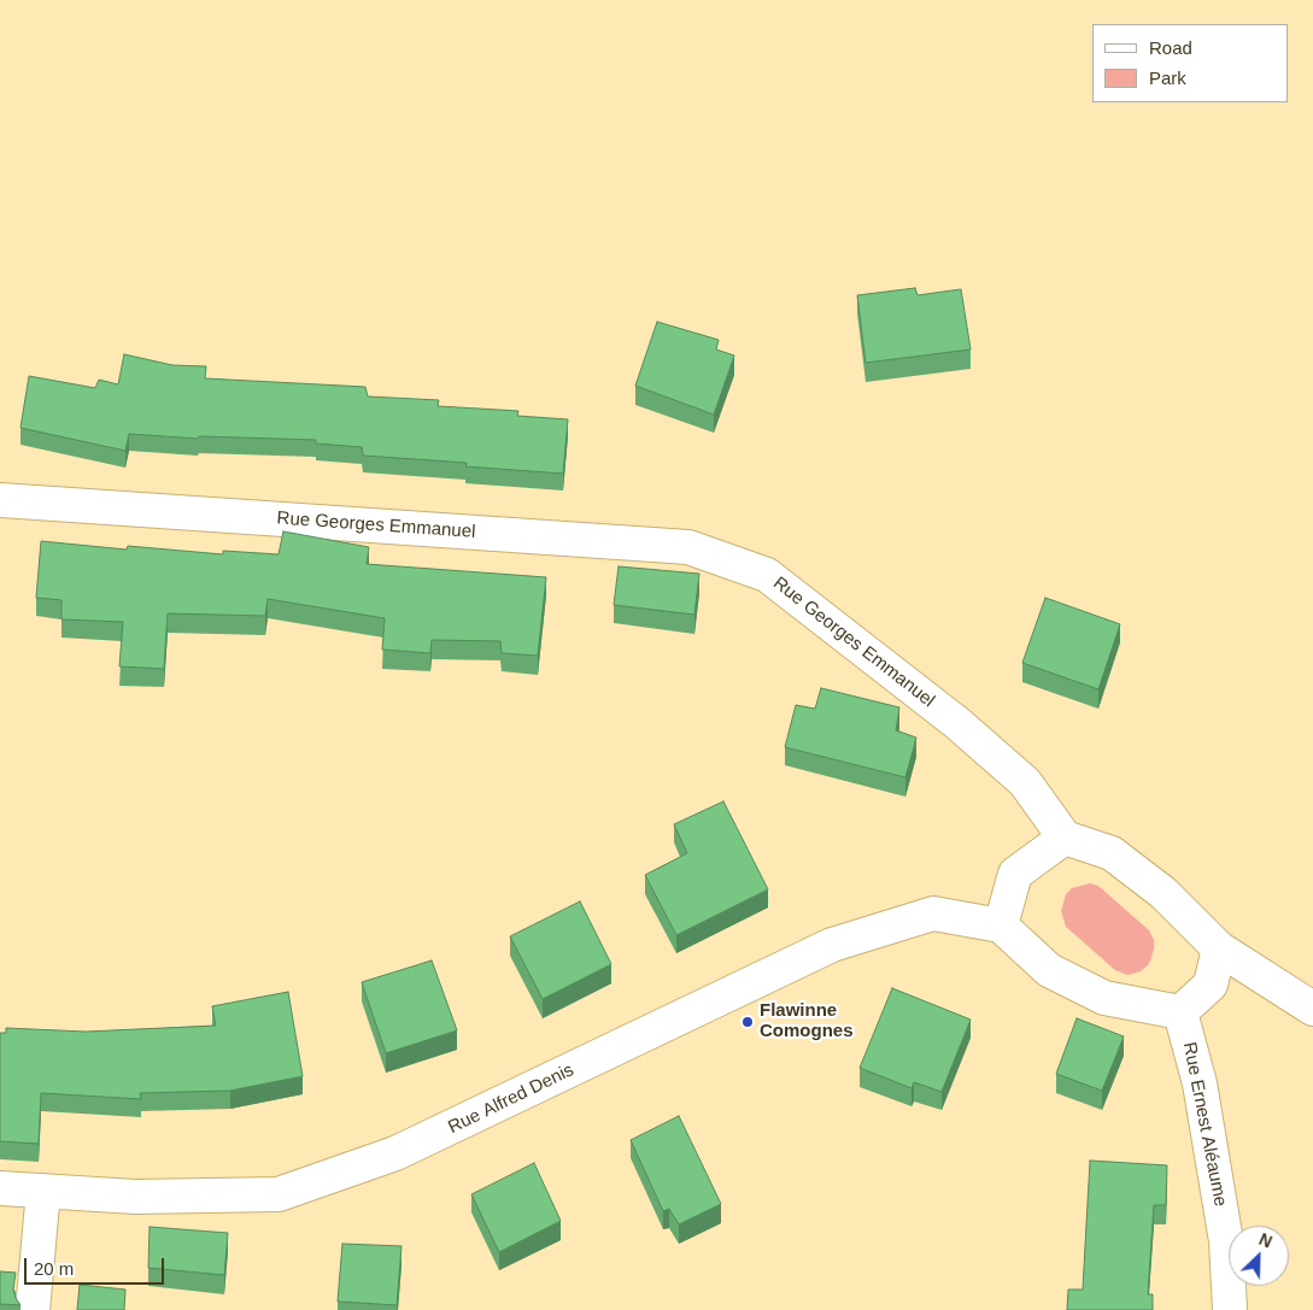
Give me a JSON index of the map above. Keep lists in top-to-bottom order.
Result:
{
  "streets": {
    "street": ["Rue Georges Emmanuel", "Rue Alfred Denis", "Rue Ernest Aléaume"]
  },
  "places": ["Flawinne Comognes"],
  "legend": ["Road", "Park"],
  "scale_bar": "20 m",
  "north": "top right"
}
